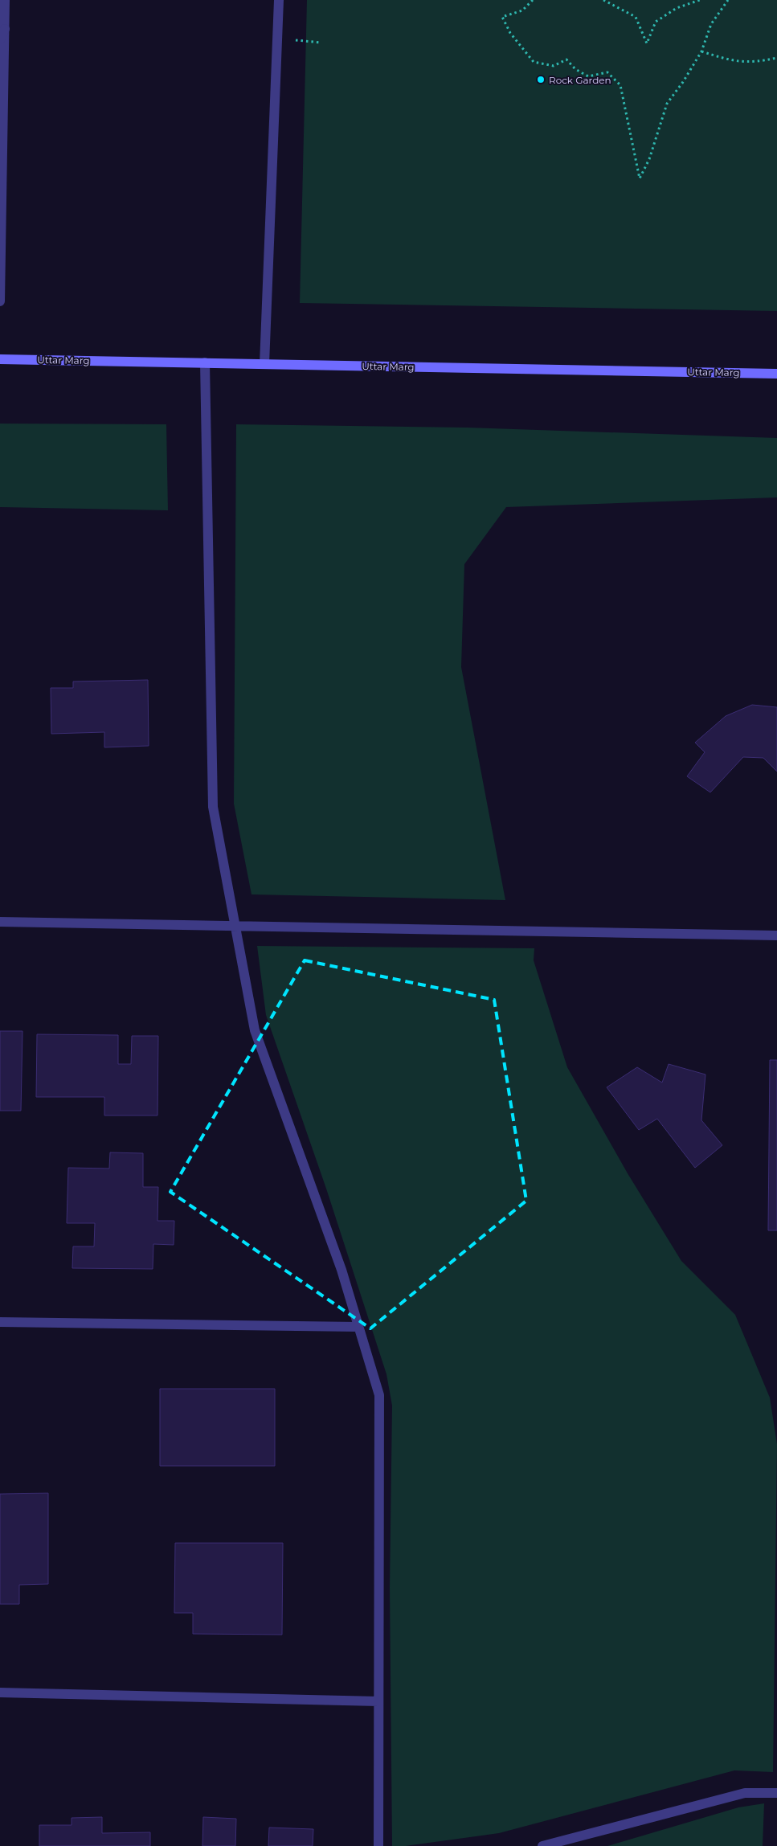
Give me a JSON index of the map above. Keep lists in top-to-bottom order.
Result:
{
  "streets": {
    "main road": ["Uttar Marg"]
  },
  "places": ["Rock Garden"]
}
